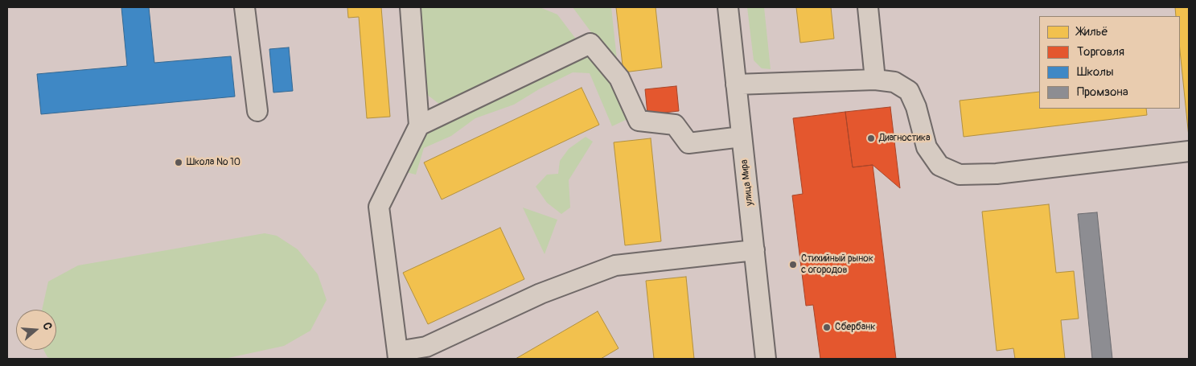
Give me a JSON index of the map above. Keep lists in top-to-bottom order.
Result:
{
  "streets": {
    "street": ["улица Мира"]
  },
  "places": [
    "Диагностика",
    "Школа № 10",
    "Стихийный рынок с огородов",
    "Сбербанк"
  ],
  "legend": [
    "Жильё",
    "Торговля",
    "Школы",
    "Промзона"
  ],
  "north": "right"
}
